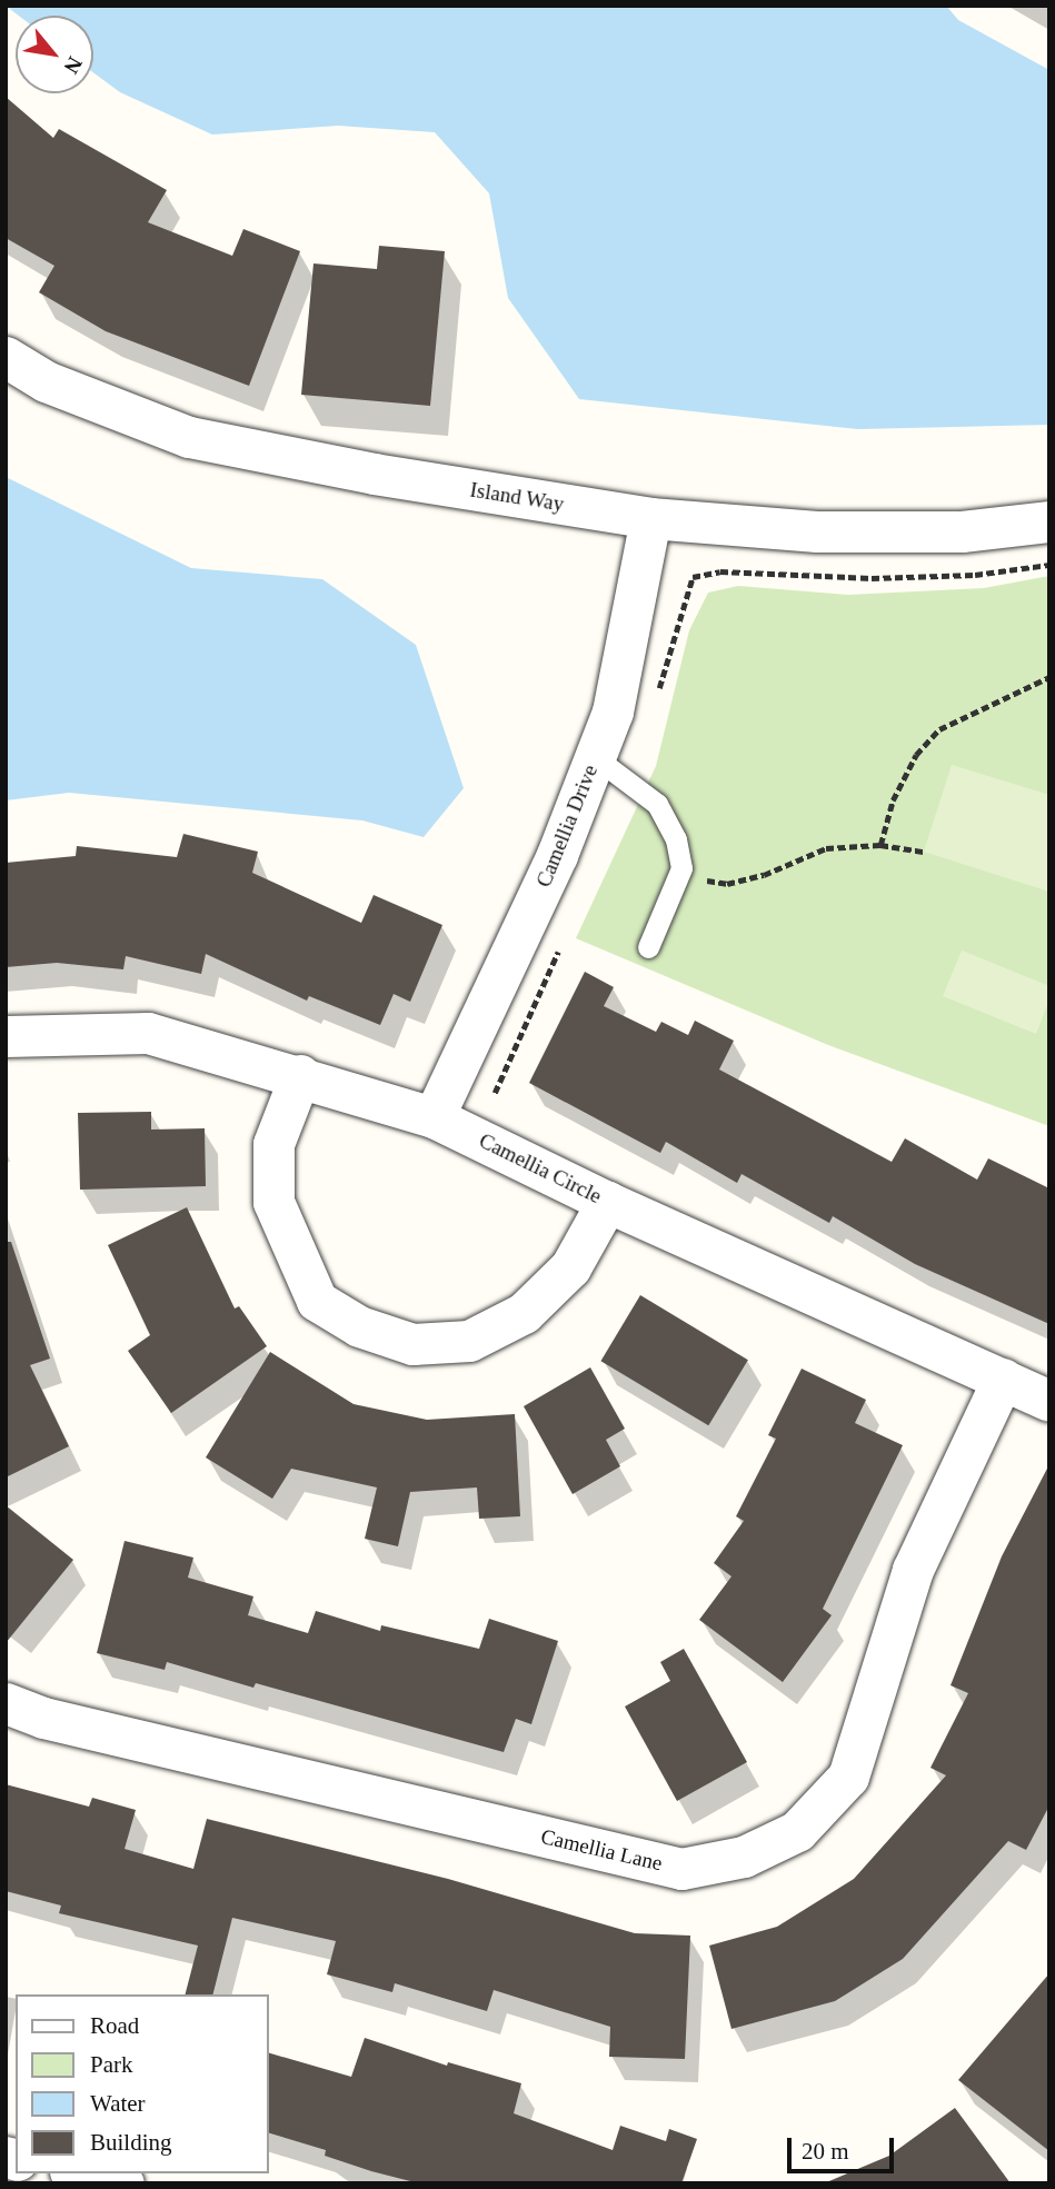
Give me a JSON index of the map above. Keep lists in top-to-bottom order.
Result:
{
  "streets": {
    "street": [
      "Island Way",
      "Camellia Drive",
      "Camellia Circle",
      "Camellia Lane"
    ]
  },
  "crossings": [
    ["Island Way", "Camellia Drive"],
    ["Camellia Drive", "Camellia Circle"],
    ["Camellia Circle", "Camellia Lane"]
  ],
  "legend": [
    "Road",
    "Park",
    "Water",
    "Building"
  ],
  "scale_bar": "20 m",
  "north": "bottom right"
}
